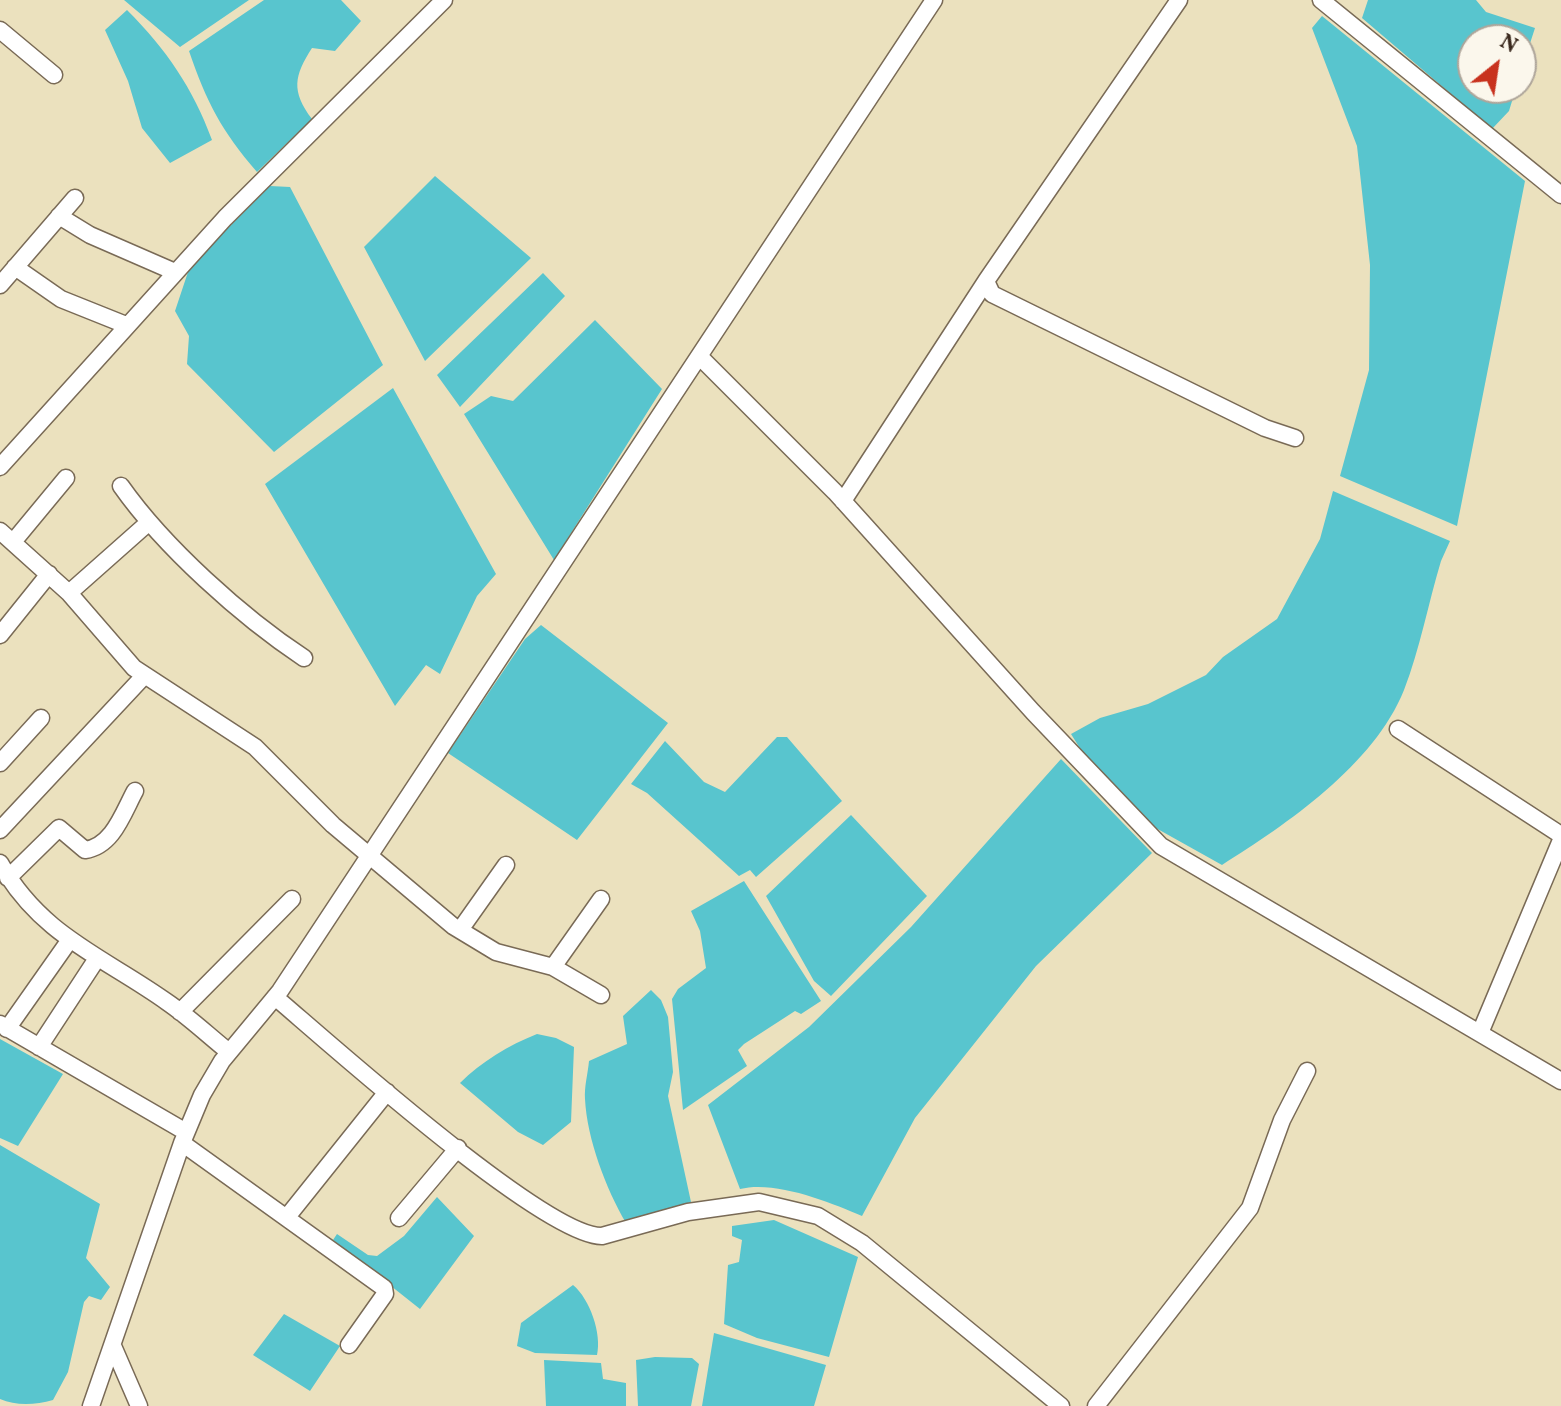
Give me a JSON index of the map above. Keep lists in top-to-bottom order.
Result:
{
  "north": "top right"
}
